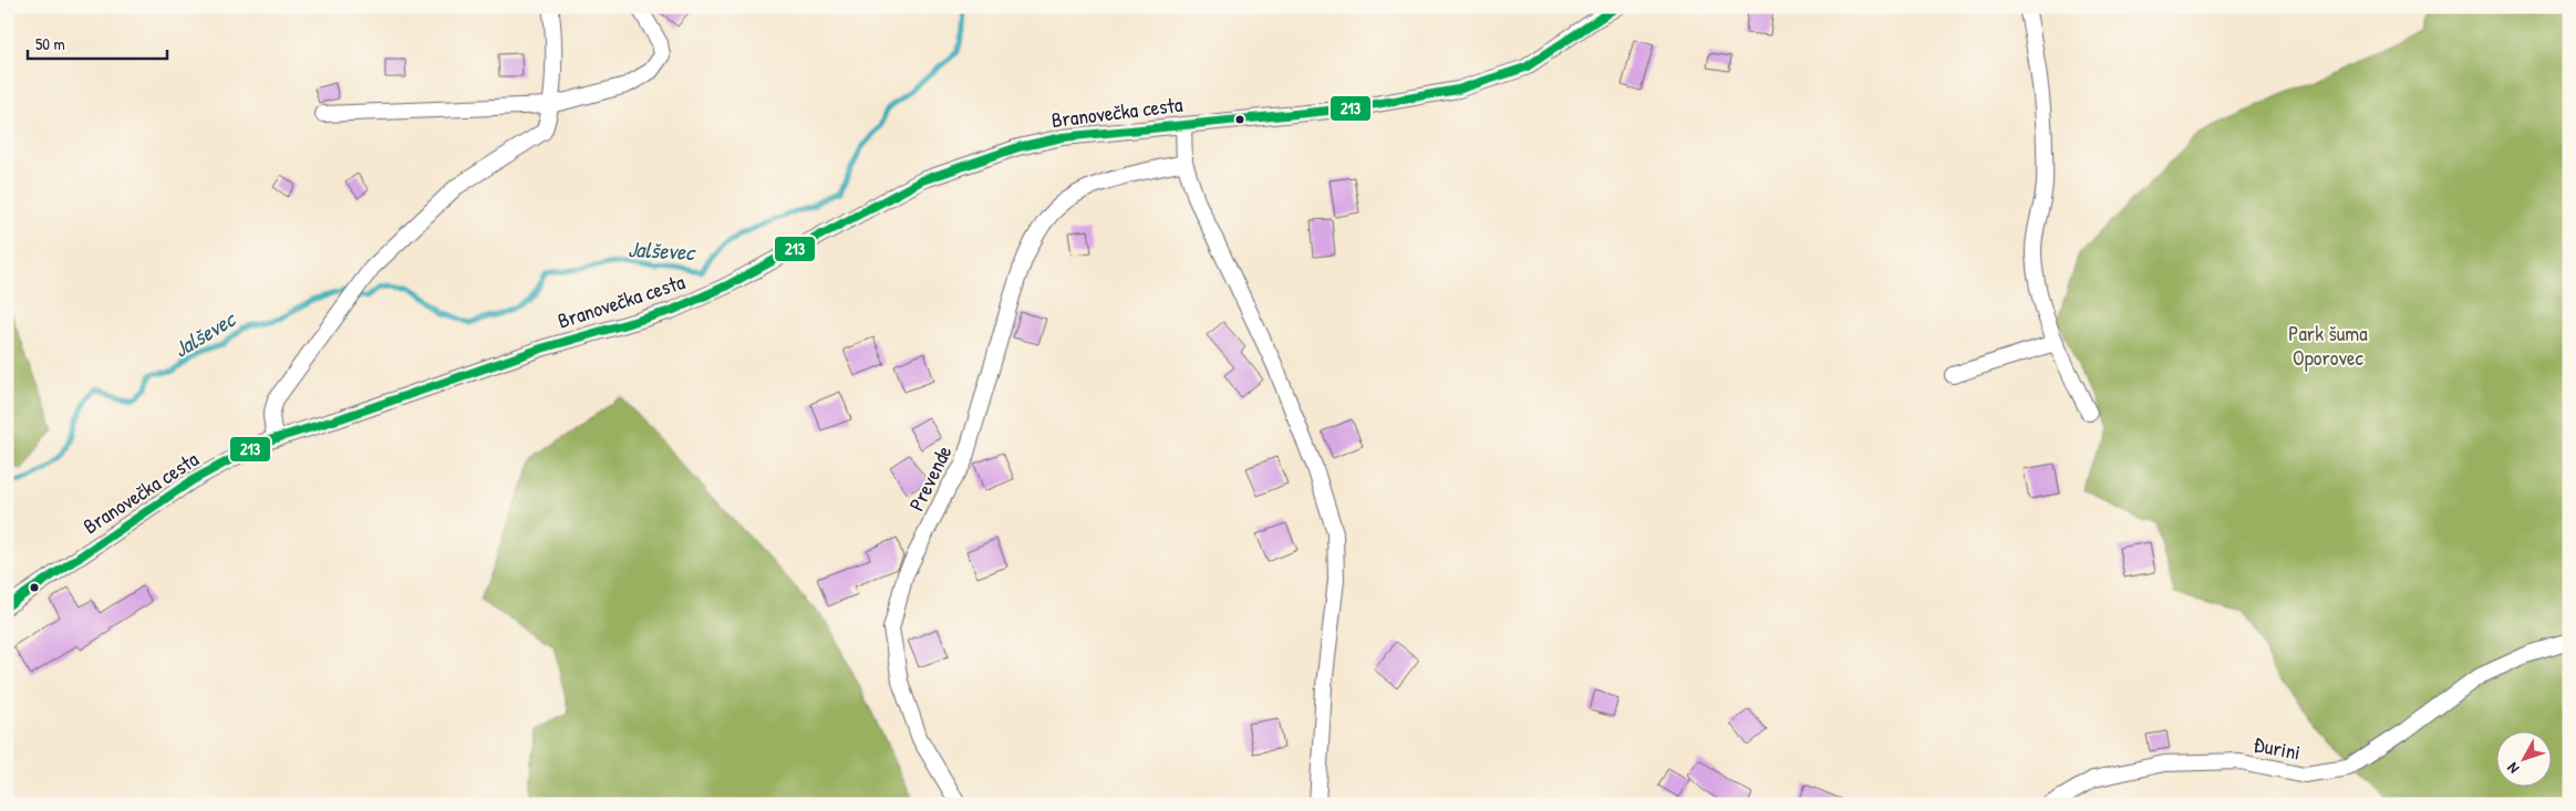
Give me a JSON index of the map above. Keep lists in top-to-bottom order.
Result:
{
  "streets": {
    "street": ["Branovečka cesta", "Prevende", "Đurini"]
  },
  "water": ["Jalševec"],
  "parks": ["Park šuma Oporovec"],
  "lines": ["transit line 213"],
  "scale_bar": "50 m",
  "north": "bottom left"
}
